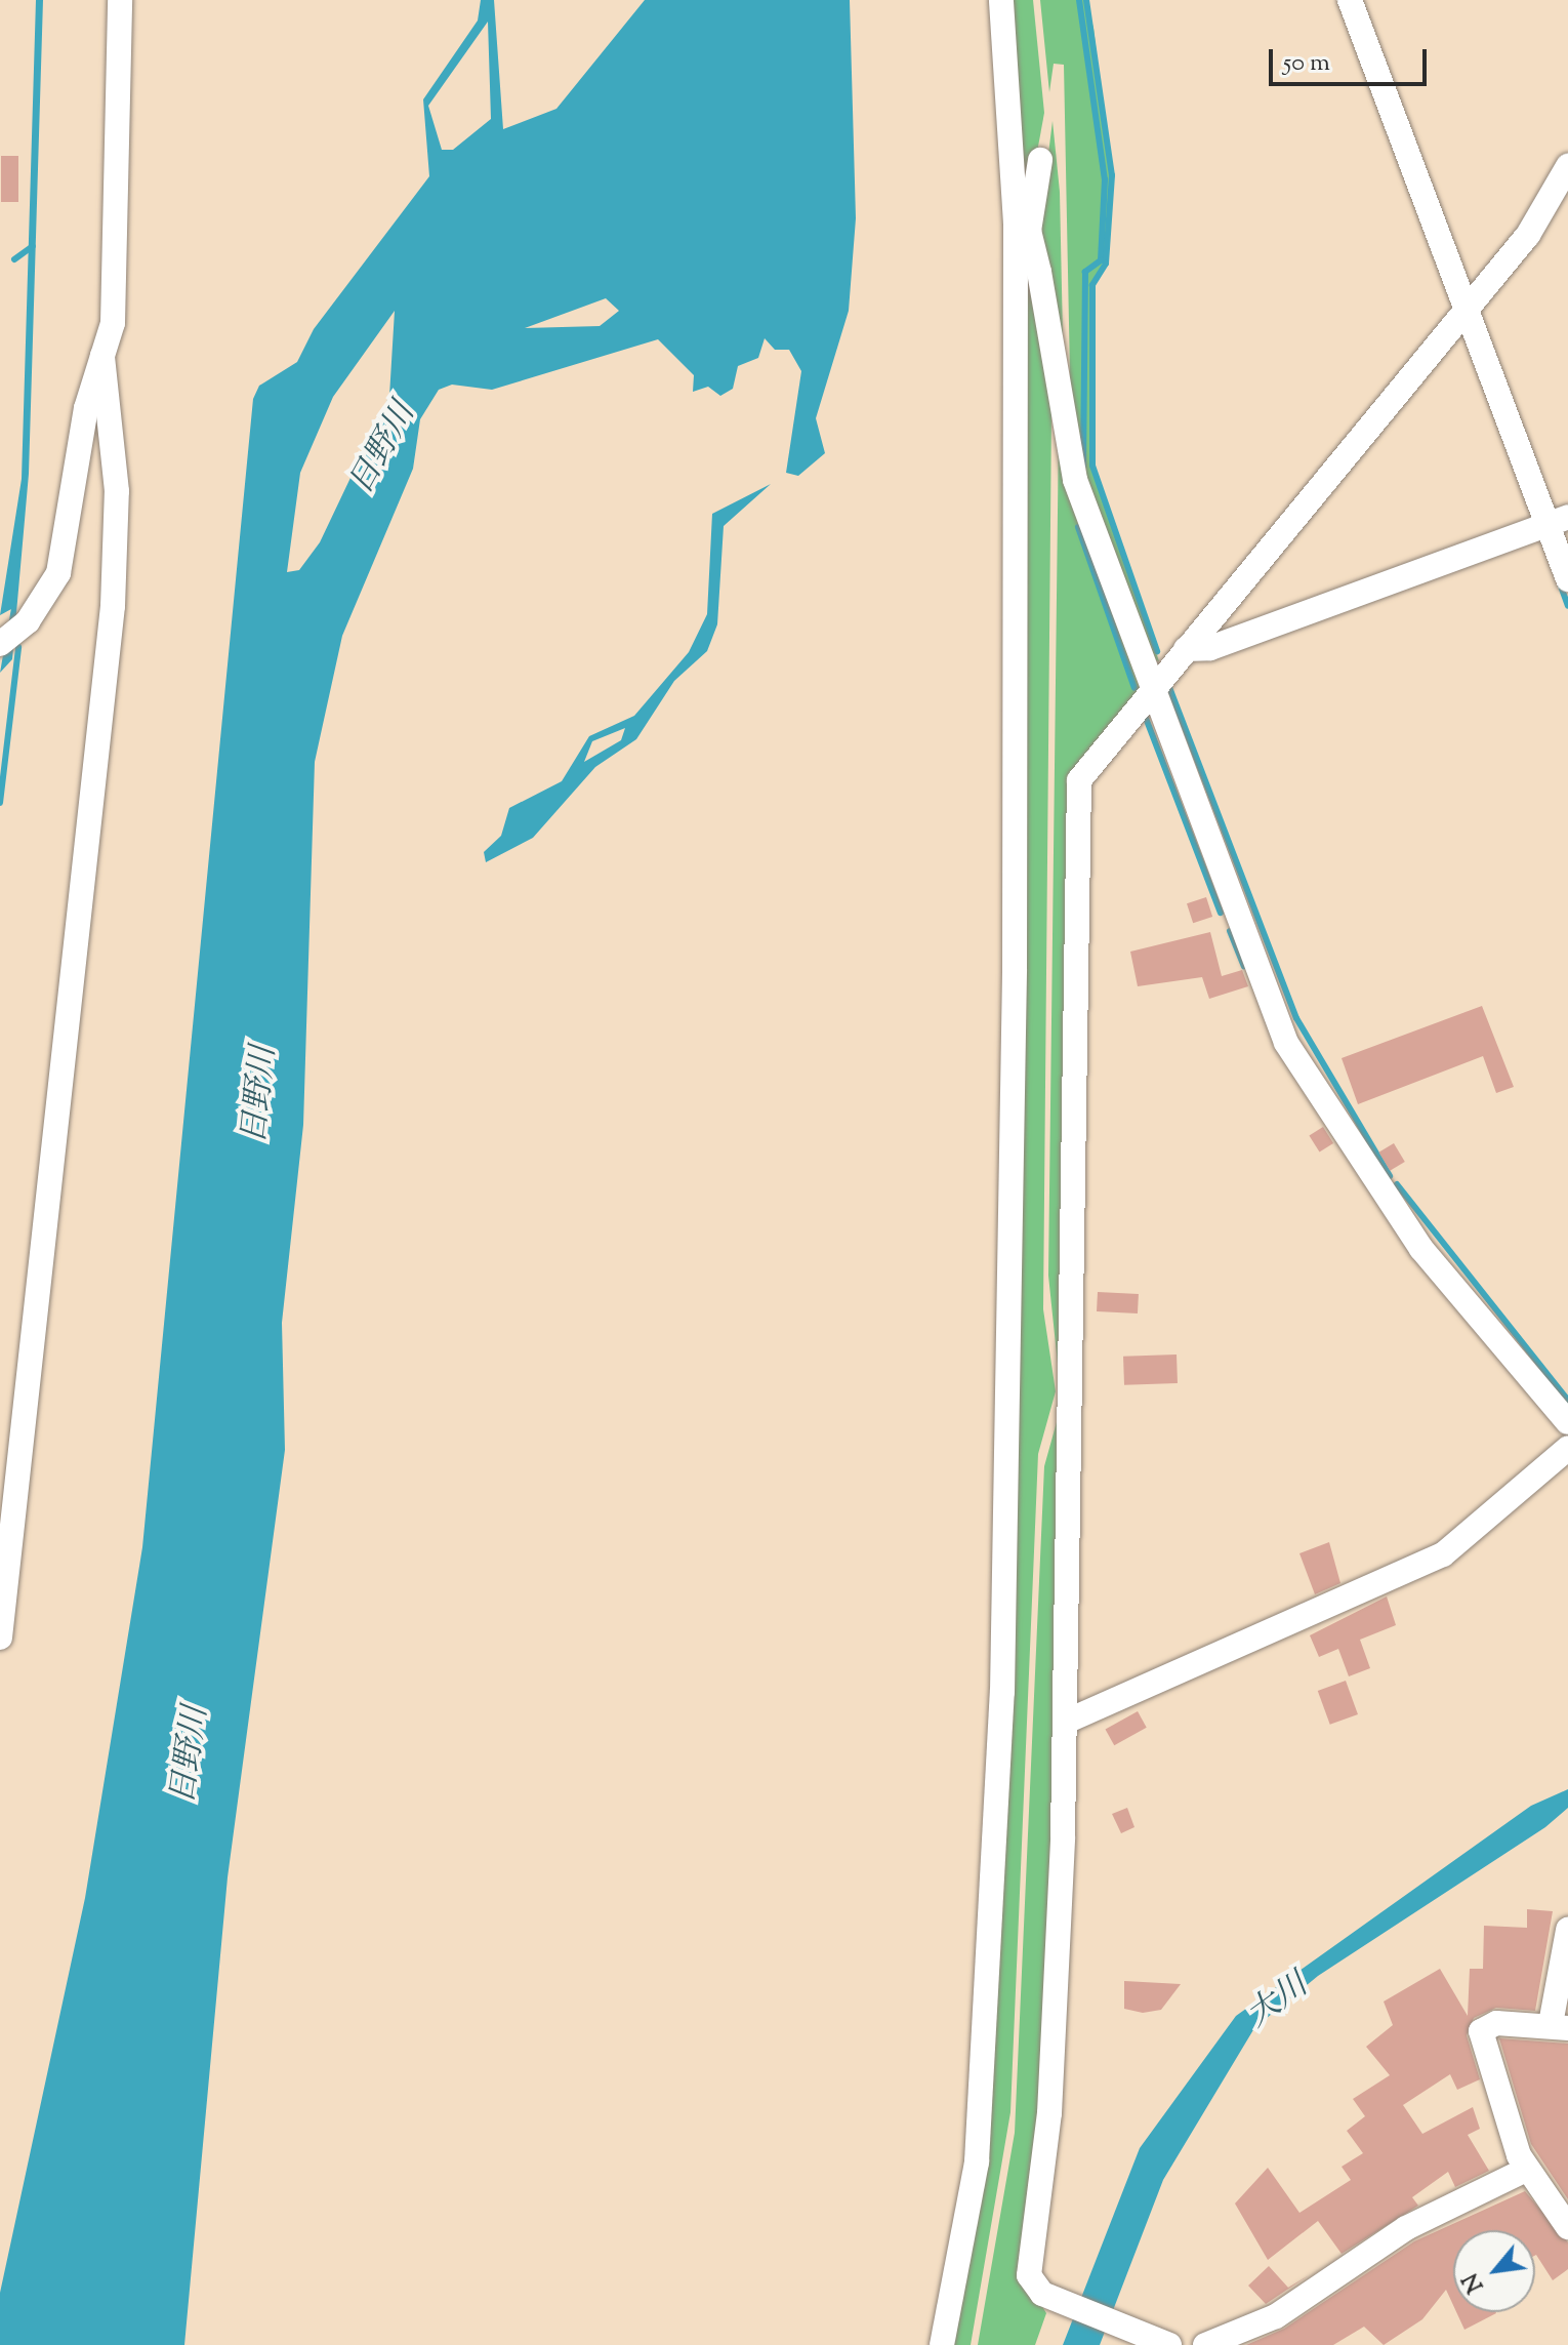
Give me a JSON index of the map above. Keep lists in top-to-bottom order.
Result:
{
  "water": ["日野川", "大川"],
  "scale_bar": "50 m",
  "north": "bottom left"
}
